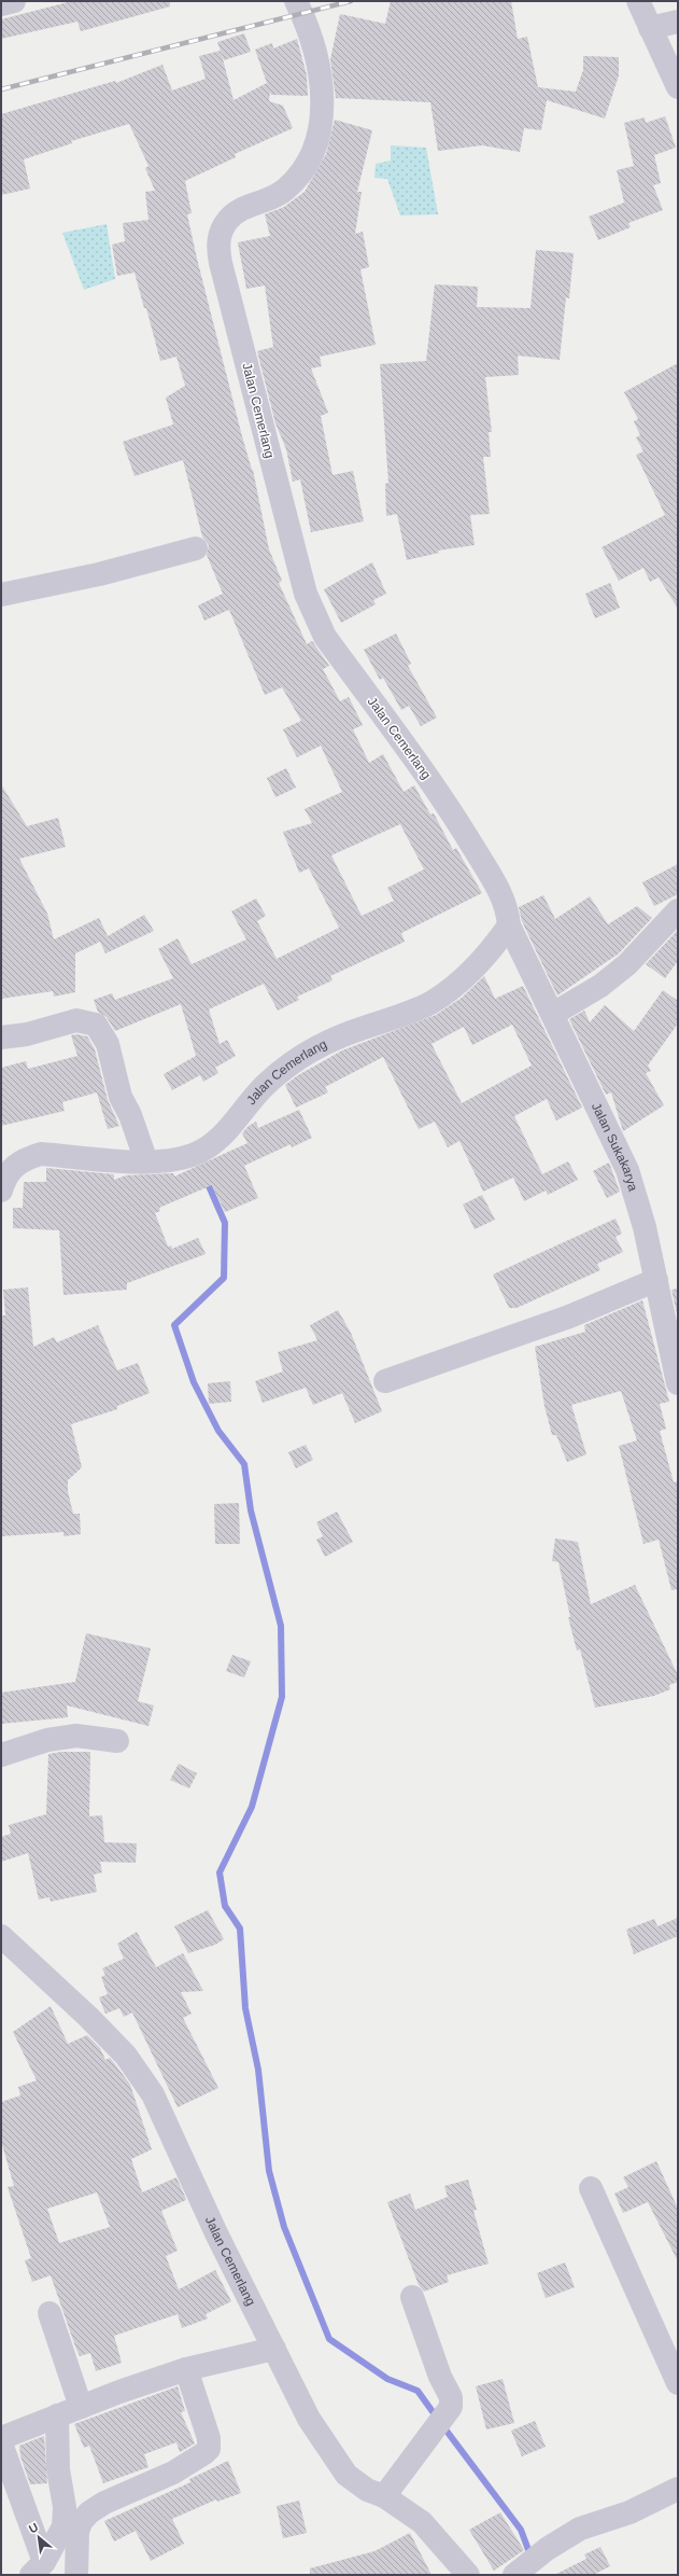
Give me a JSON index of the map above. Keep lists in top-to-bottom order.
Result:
{
  "streets": {
    "street": ["Jalan Cemerlang", "Jalan Sukakarya"]
  },
  "crossings": [
    ["Jalan Cemerlang", "Jalan Sukakarya"]
  ],
  "north": "top left"
}
